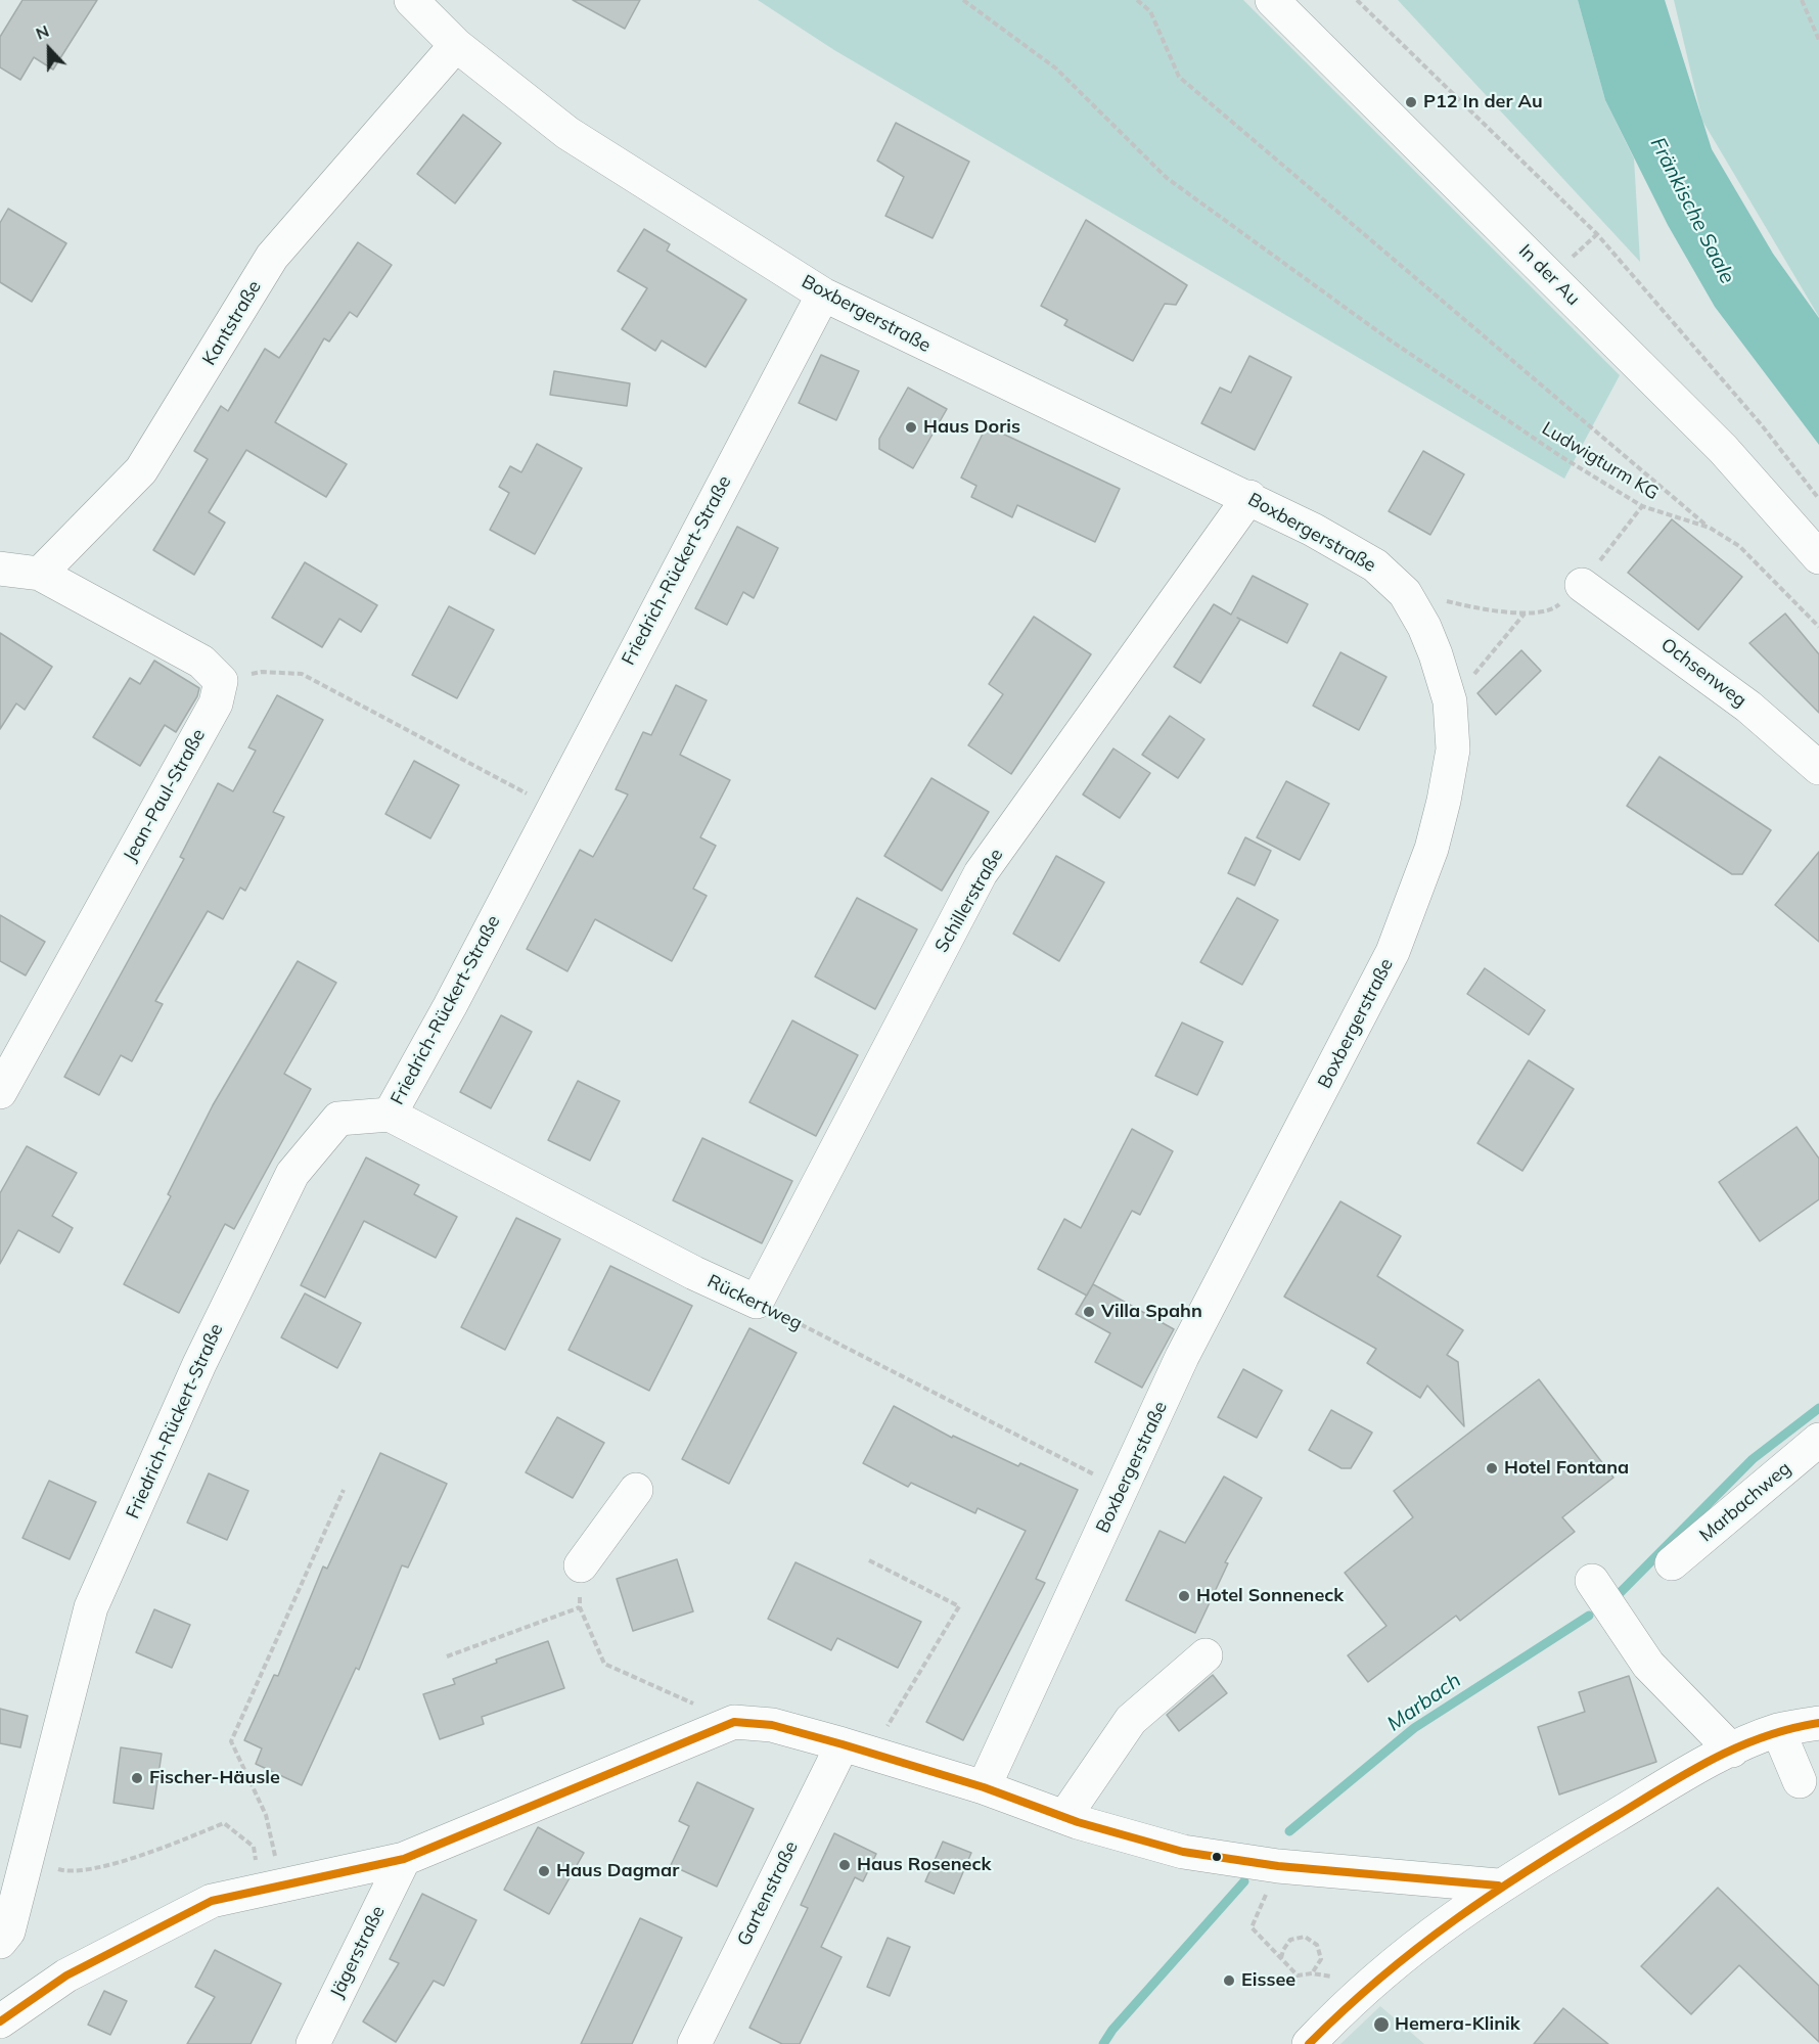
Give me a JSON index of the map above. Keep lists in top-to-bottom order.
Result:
{
  "streets": {
    "street": [
      "In der Au",
      "Boxbergerstraße",
      "Kantstraße",
      "Friedrich-Rückert-Straße",
      "Ochsenweg",
      "Jean-Paul-Straße",
      "Schillerstraße",
      "Rückertweg",
      "Marbachweg",
      "Gartenstraße",
      "Jägerstraße"
    ],
    "path": ["Ludwigturm KG"]
  },
  "crossings": [
    ["Boxbergerstraße", "Kantstraße"],
    ["Boxbergerstraße", "Friedrich-Rückert-Straße"],
    ["Boxbergerstraße", "Schillerstraße"],
    ["Boxbergerstraße", "Rückertweg"],
    ["Kantstraße", "Jean-Paul-Straße"],
    ["Friedrich-Rückert-Straße", "Rückertweg"],
    ["Schillerstraße", "Rückertweg"]
  ],
  "water": ["Fränkische Saale", "Marbach"],
  "places": [
    "P12 In der Au",
    "Haus Doris",
    "Villa Spahn",
    "Hotel Fontana",
    "Hotel Sonneneck",
    "Fischer-Häusle",
    "Haus Roseneck",
    "Haus Dagmar",
    "Eissee",
    "Hemera-Klinik"
  ],
  "north": "top"
}
